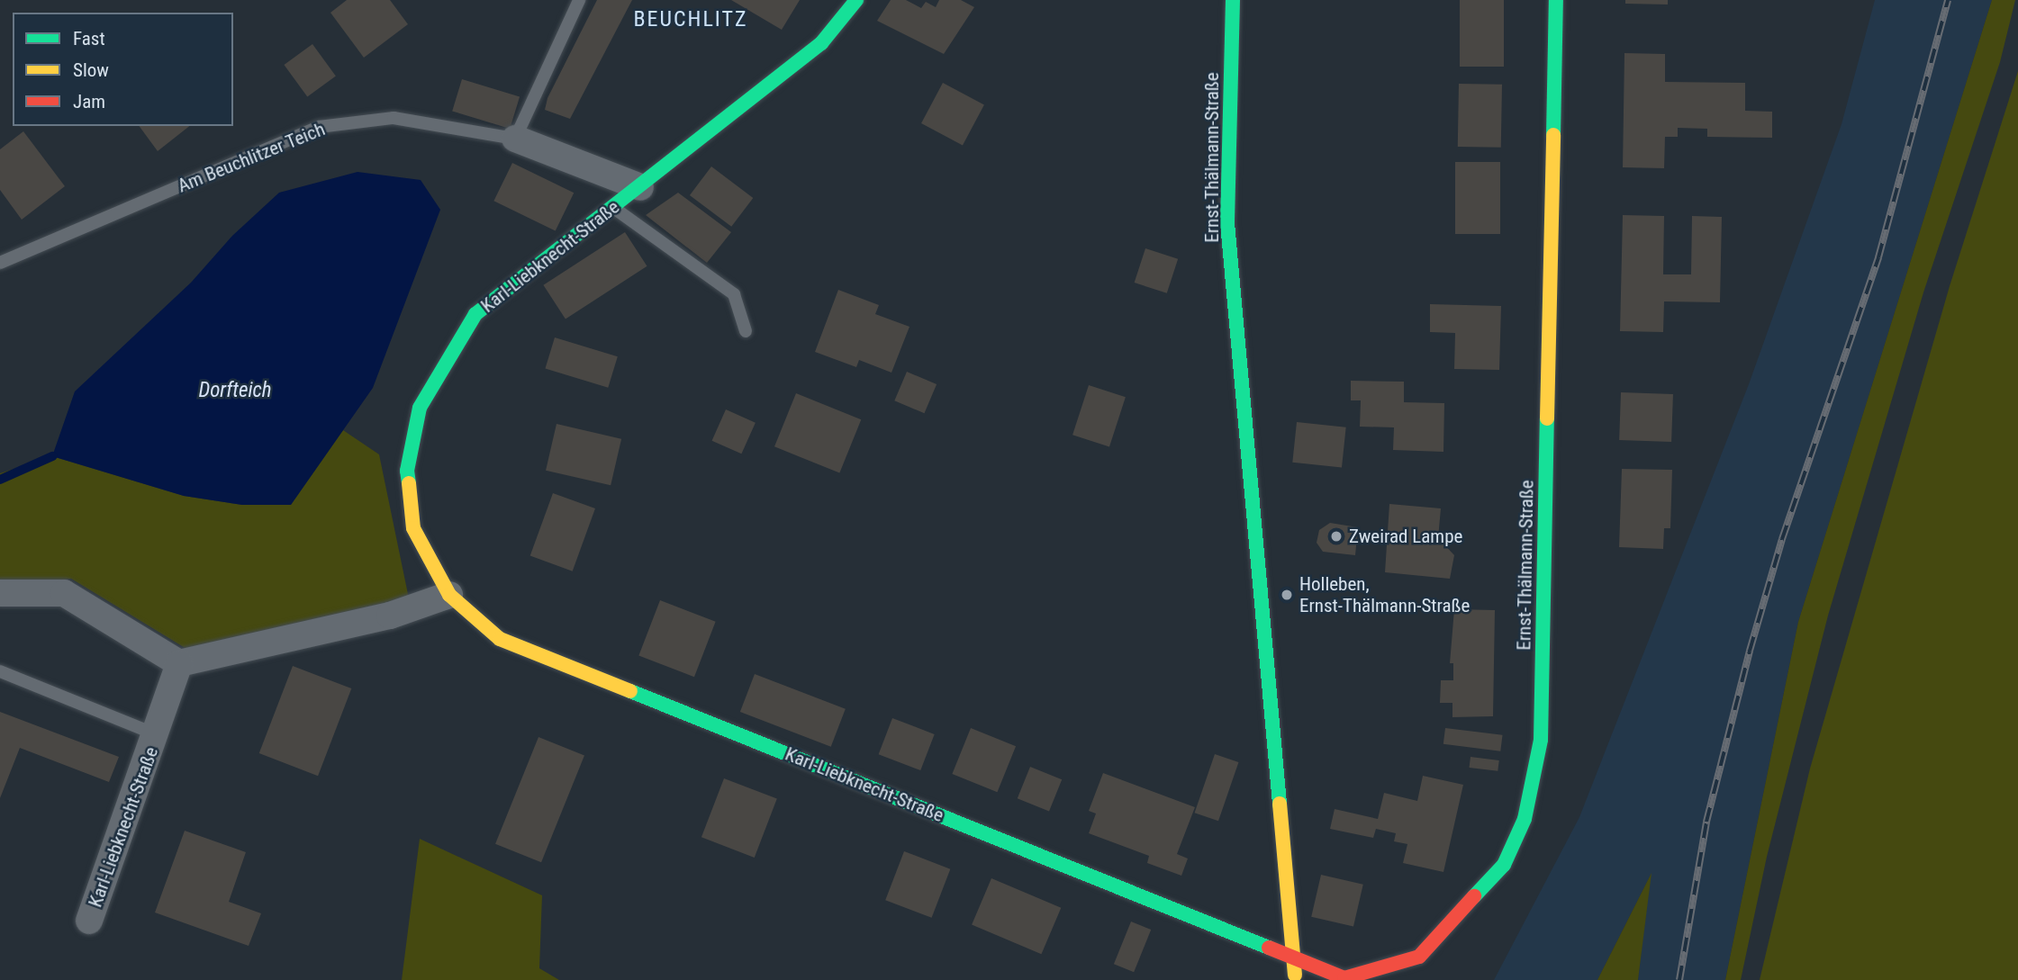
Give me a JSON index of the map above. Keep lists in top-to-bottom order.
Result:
{
  "streets": {
    "street": ["Am Beuchlitzer Teich", "Ernst-Thälmann-Straße", "Karl-Liebknecht-Straße"]
  },
  "crossings": [
    ["Am Beuchlitzer Teich", "Karl-Liebknecht-Straße"],
    ["Ernst-Thälmann-Straße", "Karl-Liebknecht-Straße"]
  ],
  "districts": ["BEUCHLITZ"],
  "water": ["Dorfteich"],
  "places": ["Zweirad Lampe", "Holleben, Ernst-Thälmann-Straße"],
  "legend": ["Fast", "Slow", "Jam"]
}
